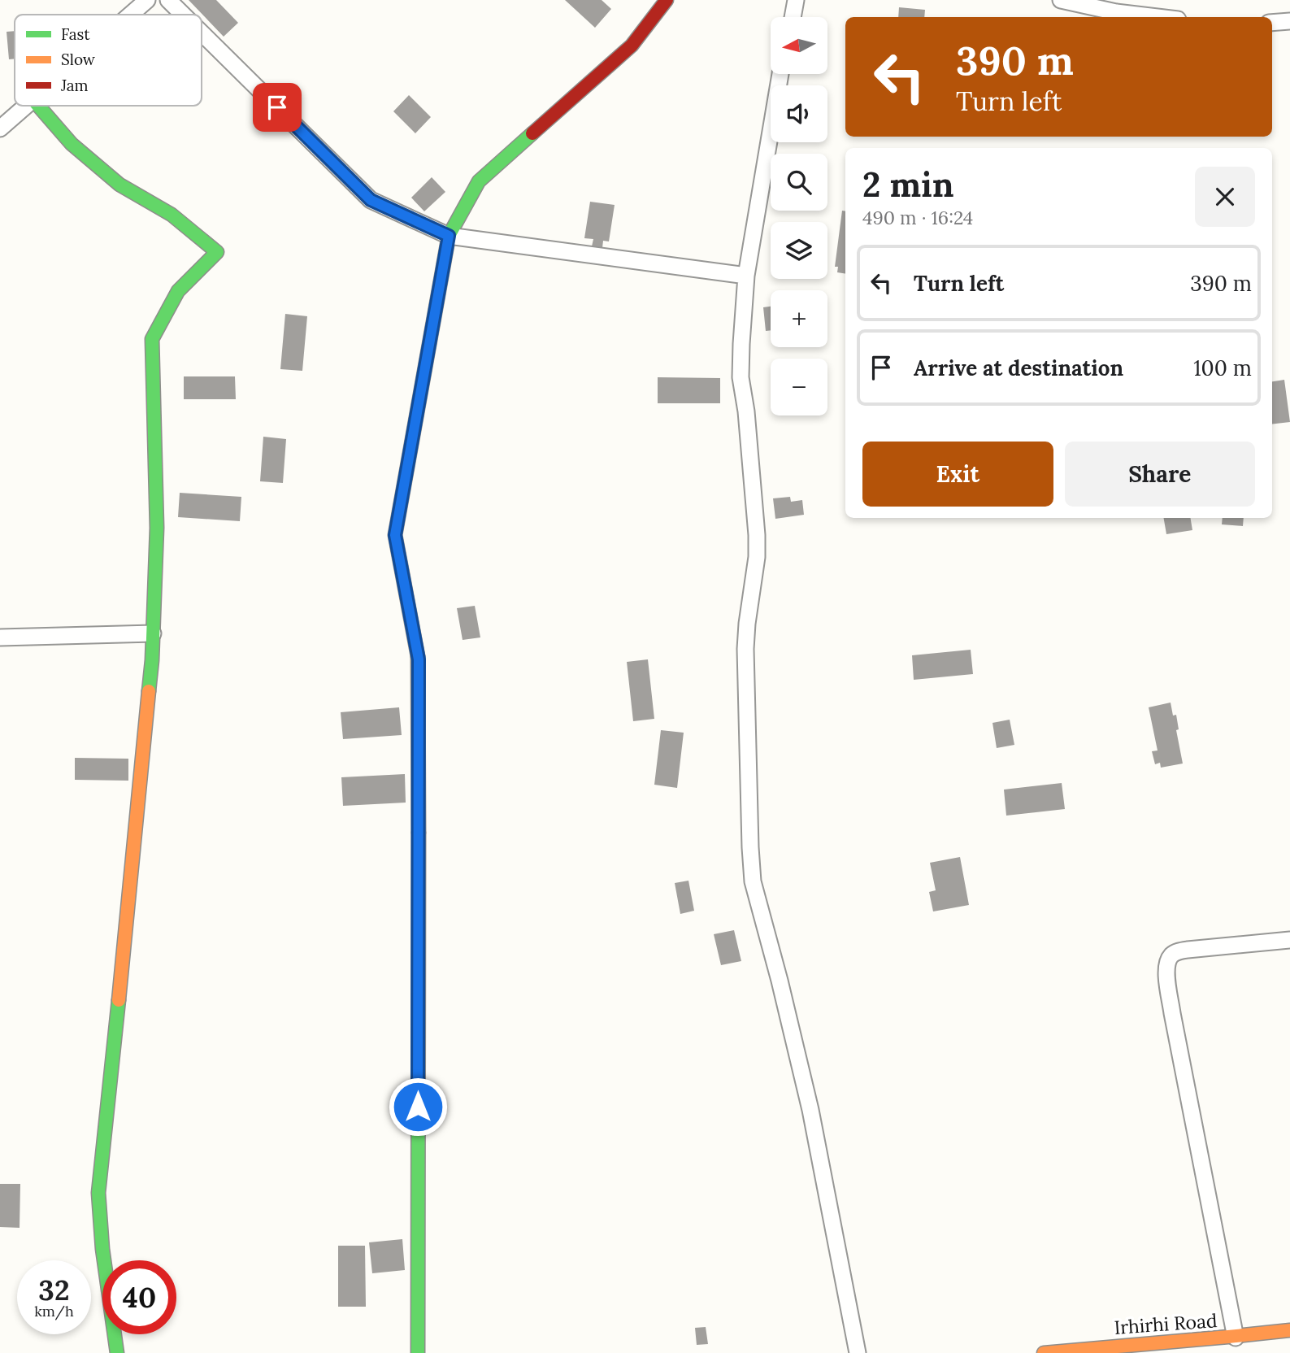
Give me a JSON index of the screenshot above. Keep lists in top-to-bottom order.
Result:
{
  "streets": {
    "street": ["Irhirhi Road"]
  },
  "legend": ["Fast", "Slow", "Jam"],
  "north": "left",
  "page": {
    "map_buttons": ["+", "−"],
    "turn": ["390 m", "Turn left"],
    "heading": ["2 min", "490 m · 16:24"],
    "list": [
      {
        "name": "Turn left",
        "value": "390 m"
      },
      {
        "name": "Arrive at destination",
        "value": "100 m"
      }
    ],
    "buttons": ["Exit", "Share"],
    "speed": "32 km/h",
    "limit": "40"
  }
}
